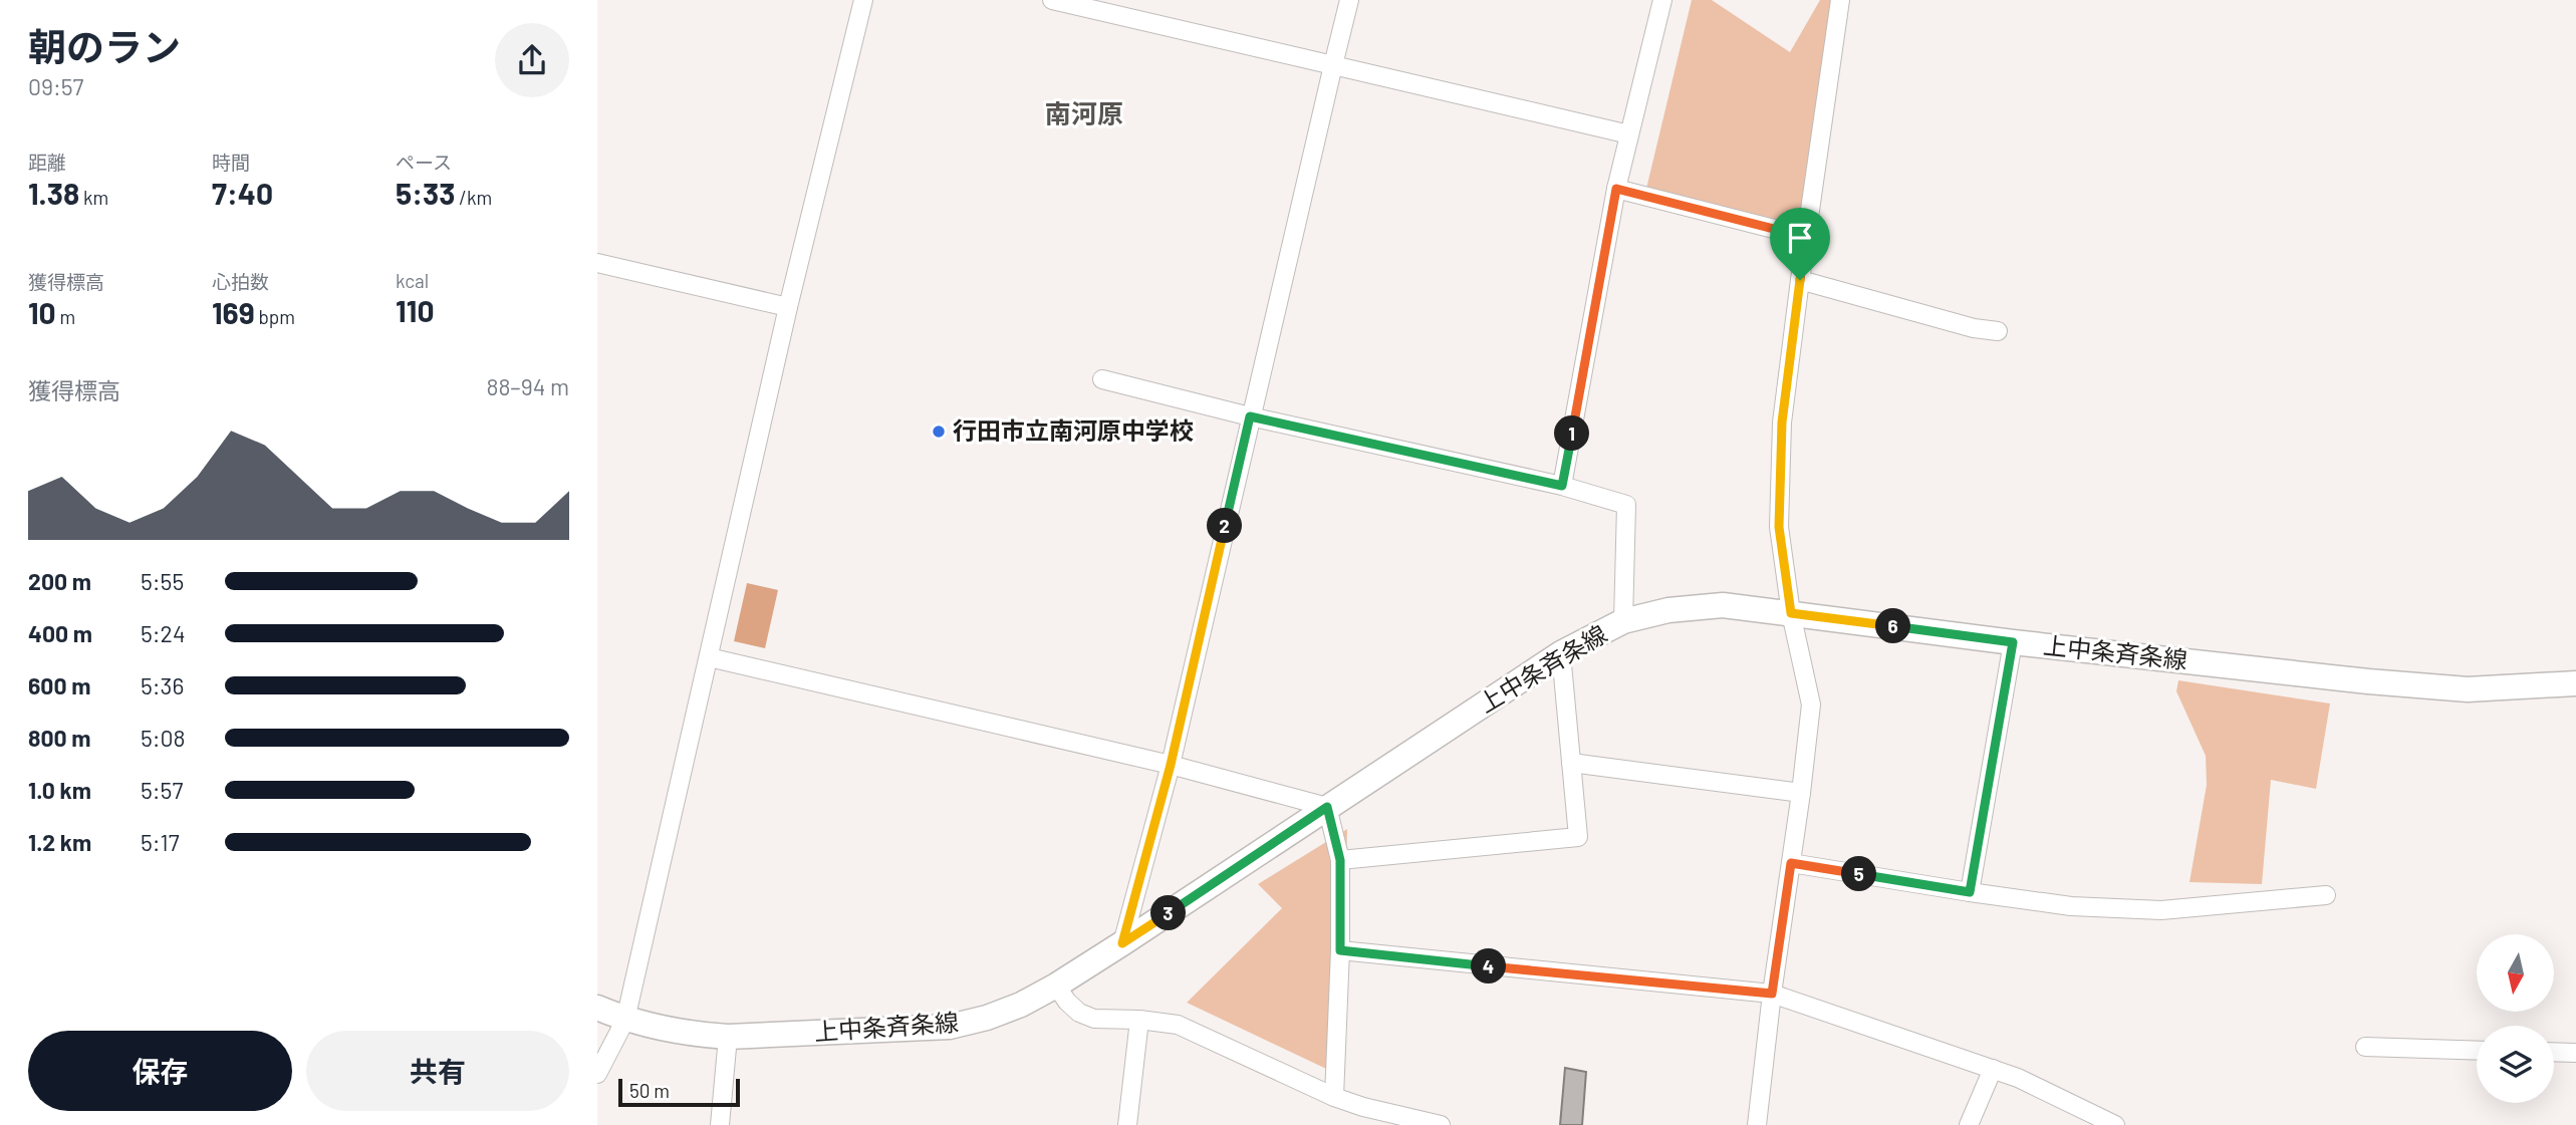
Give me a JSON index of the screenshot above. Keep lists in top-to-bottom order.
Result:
{
  "streets": {
    "main road": ["上中条斉条線"]
  },
  "districts": ["南河原"],
  "places": ["行田市立南河原中学校"],
  "scale_bar": "50 m",
  "north": "bottom",
  "page": {
    "heading": ["朝のラン", "09:57"],
    "stats": [
      ["距離", "1.38 km"],
      ["時間", "7:40"],
      ["ペース", "5:33 /km"],
      ["獲得標高", "10 m"],
      ["心拍数", "169 bpm"],
      ["kcal", "110"]
    ],
    "chart": ["獲得標高", "88–94 m"],
    "pins": [
      "1",
      "2",
      "6",
      "5",
      "3",
      "4"
    ],
    "list": [
      {
        "name": "200 m",
        "note": "5:55"
      },
      {
        "name": "400 m",
        "note": "5:24"
      },
      {
        "name": "600 m",
        "note": "5:36"
      },
      {
        "name": "800 m",
        "note": "5:08"
      },
      {
        "name": "1.0 km",
        "note": "5:57"
      },
      {
        "name": "1.2 km",
        "note": "5:17"
      }
    ],
    "buttons": ["保存", "共有"],
    "scale": "50 m"
  }
}
